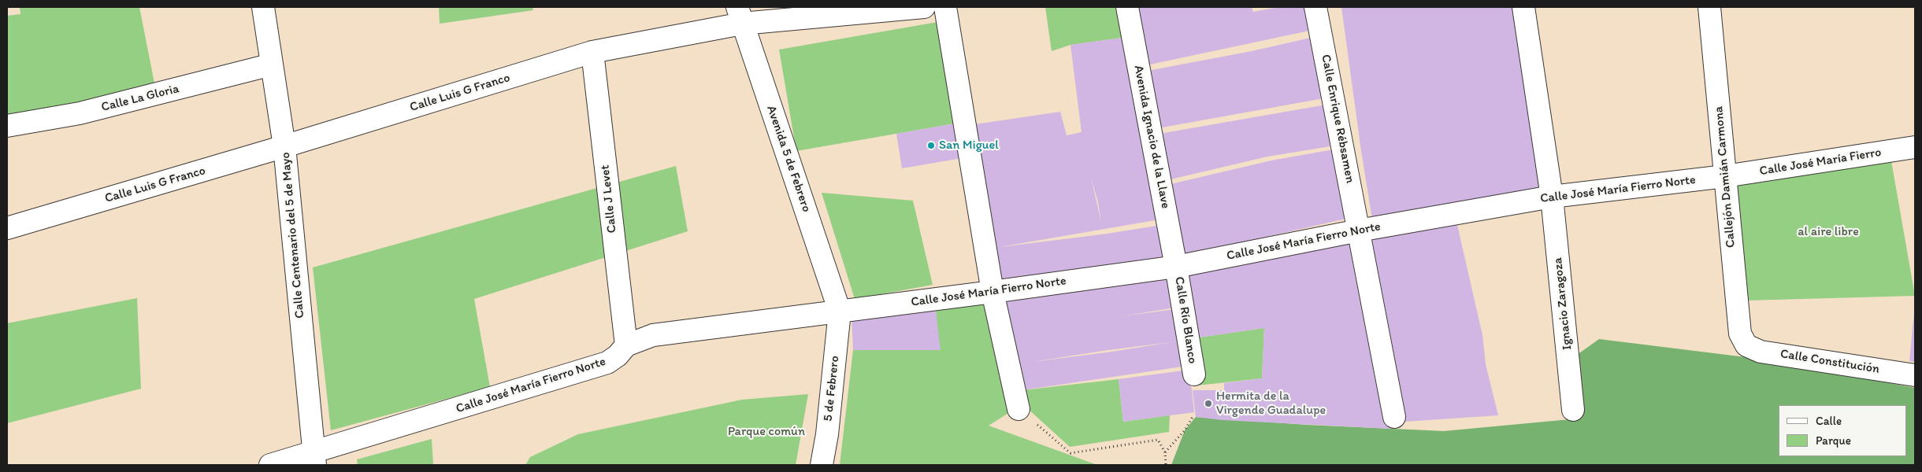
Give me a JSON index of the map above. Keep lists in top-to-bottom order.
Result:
{
  "streets": {
    "street": [
      "Calle Luis G Franco",
      "Calle La Gloria",
      "Calle Enrique Rébsamen",
      "Avenida Ignacio de la Llave",
      "Avenida 5 de Febrero",
      "Calle José María Fierro",
      "Callejón Damián Carmona",
      "Calle José María Fierro Norte",
      "Calle J Levet",
      "Calle Centenario del 5 de Mayo",
      "Ignacio Zaragoza",
      "Calle Río Blanco",
      "Calle Constitución",
      "5 de Febrero"
    ]
  },
  "crossings": [
    ["Calle Luis G Franco", "Avenida 5 de Febrero"],
    ["Calle Luis G Franco", "Calle J Levet"],
    ["Calle Luis G Franco", "Calle Centenario del 5 de Mayo"],
    ["Calle La Gloria", "Calle Centenario del 5 de Mayo"],
    ["Calle Enrique Rébsamen", "Calle José María Fierro Norte"],
    ["Avenida Ignacio de la Llave", "Calle José María Fierro Norte"],
    ["Avenida Ignacio de la Llave", "Calle Río Blanco"],
    ["Avenida 5 de Febrero", "Calle José María Fierro Norte"],
    ["Avenida 5 de Febrero", "5 de Febrero"],
    ["Calle José María Fierro", "Callejón Damián Carmona"],
    ["Calle José María Fierro", "Calle José María Fierro Norte"],
    ["Callejón Damián Carmona", "Calle José María Fierro Norte"],
    ["Callejón Damián Carmona", "Calle Constitución"],
    ["Calle José María Fierro Norte", "Calle J Levet"],
    ["Calle José María Fierro Norte", "Calle Centenario del 5 de Mayo"],
    ["Calle José María Fierro Norte", "Ignacio Zaragoza"],
    ["Calle José María Fierro Norte", "Calle Río Blanco"],
    ["Calle José María Fierro Norte", "5 de Febrero"]
  ],
  "parks": ["al aire libre", "Parque común"],
  "places": ["San Miguel", "Hermita de la Virgende Guadalupe"],
  "legend": ["Calle", "Parque"]
}
